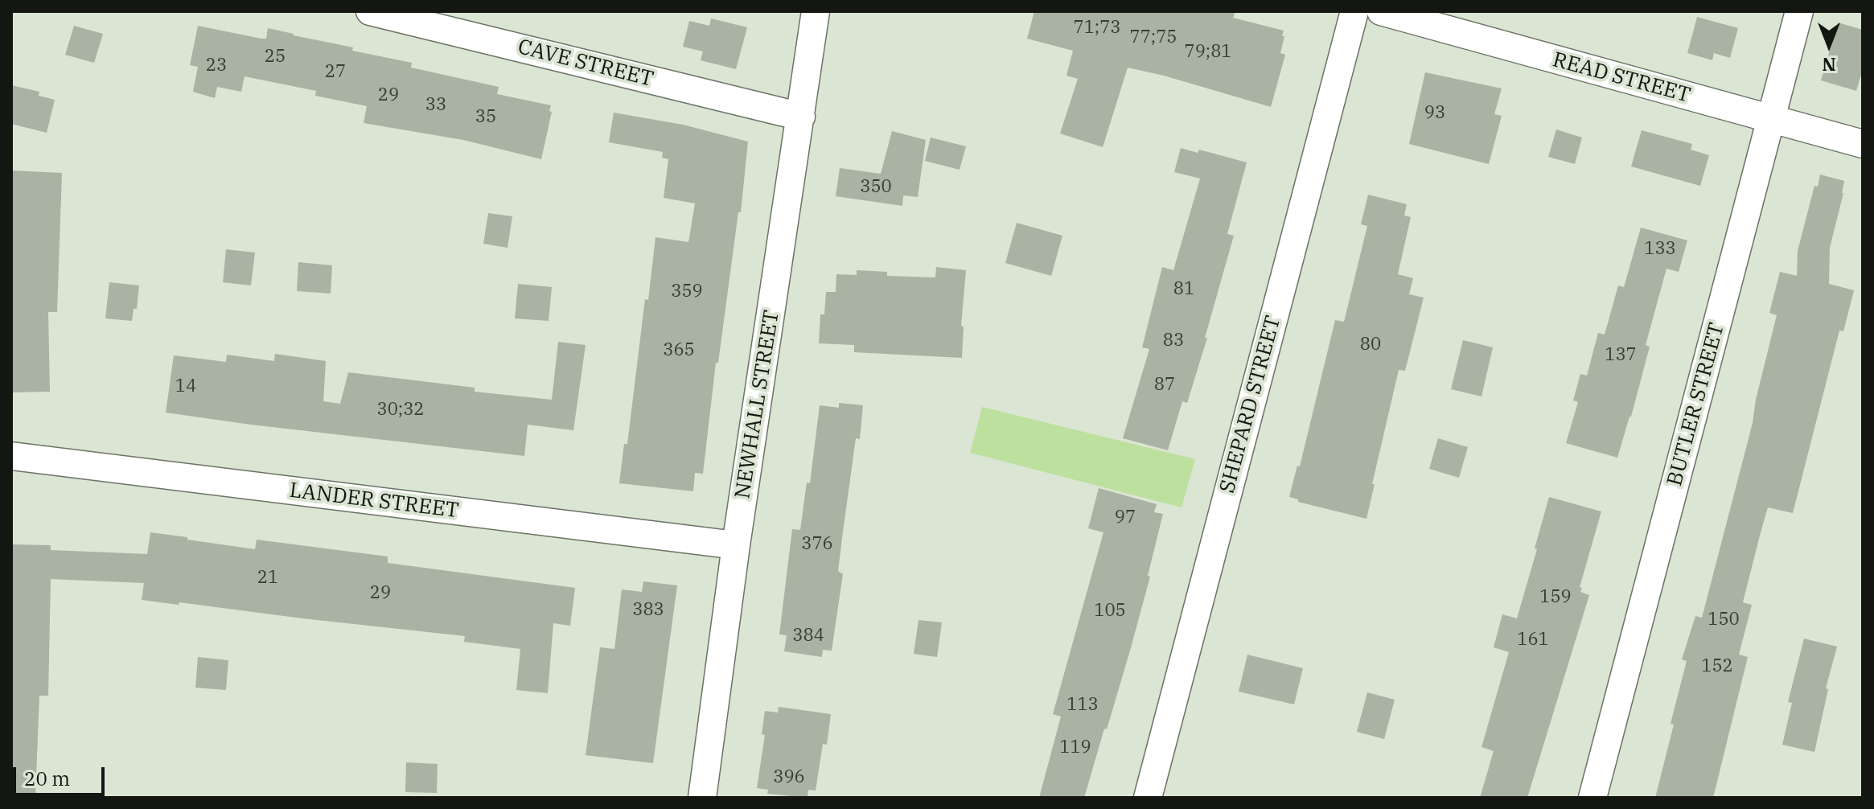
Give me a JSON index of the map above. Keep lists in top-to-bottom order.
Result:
{
  "streets": {
    "street": [
      "CAVE STREET",
      "READ STREET",
      "NEWHALL STREET",
      "SHEPARD STREET",
      "BUTLER STREET",
      "LANDER STREET"
    ]
  },
  "crossings": [
    ["CAVE STREET", "NEWHALL STREET"],
    ["READ STREET", "BUTLER STREET"],
    ["NEWHALL STREET", "LANDER STREET"]
  ],
  "house_numbers": [
    "71;73",
    "77;75",
    "79;81",
    "25",
    "23",
    "27",
    "29",
    "33",
    "93",
    "35",
    "350",
    "133",
    "81",
    "359",
    "83",
    "80",
    "365",
    "137",
    "87",
    "14",
    "30;32",
    "97",
    "376",
    "21",
    "29",
    "159",
    "383",
    "105",
    "150",
    "384",
    "161",
    "152",
    "113",
    "119",
    "396"
  ],
  "scale_bar": "20 m",
  "north": "bottom"
}
